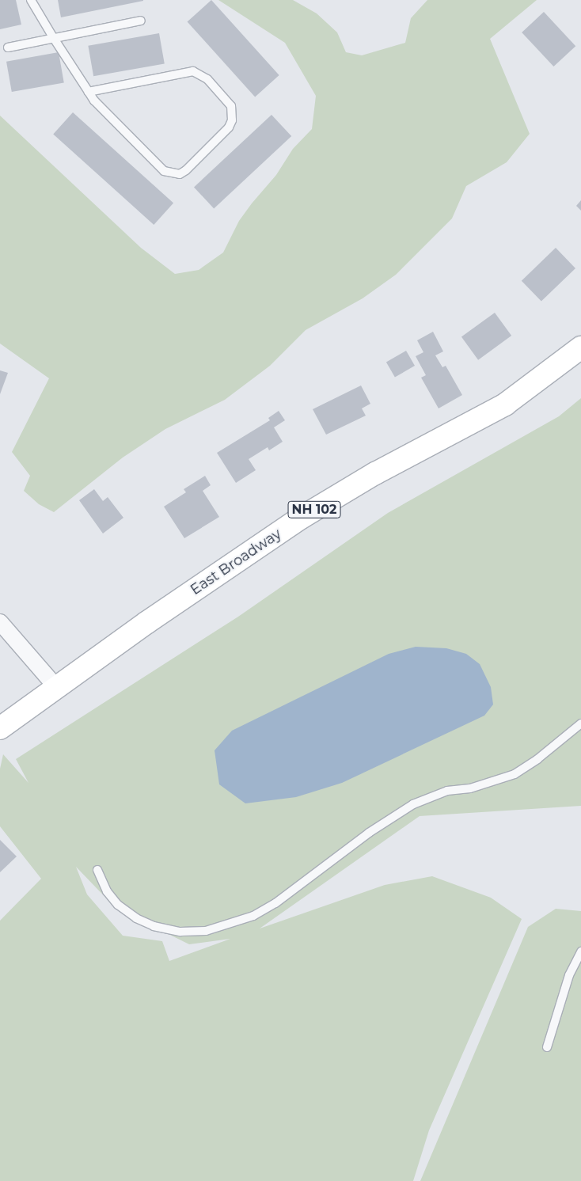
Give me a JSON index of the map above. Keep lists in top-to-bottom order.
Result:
{
  "streets": {
    "main road": ["NH 102", "East Broadway"]
  }
}
